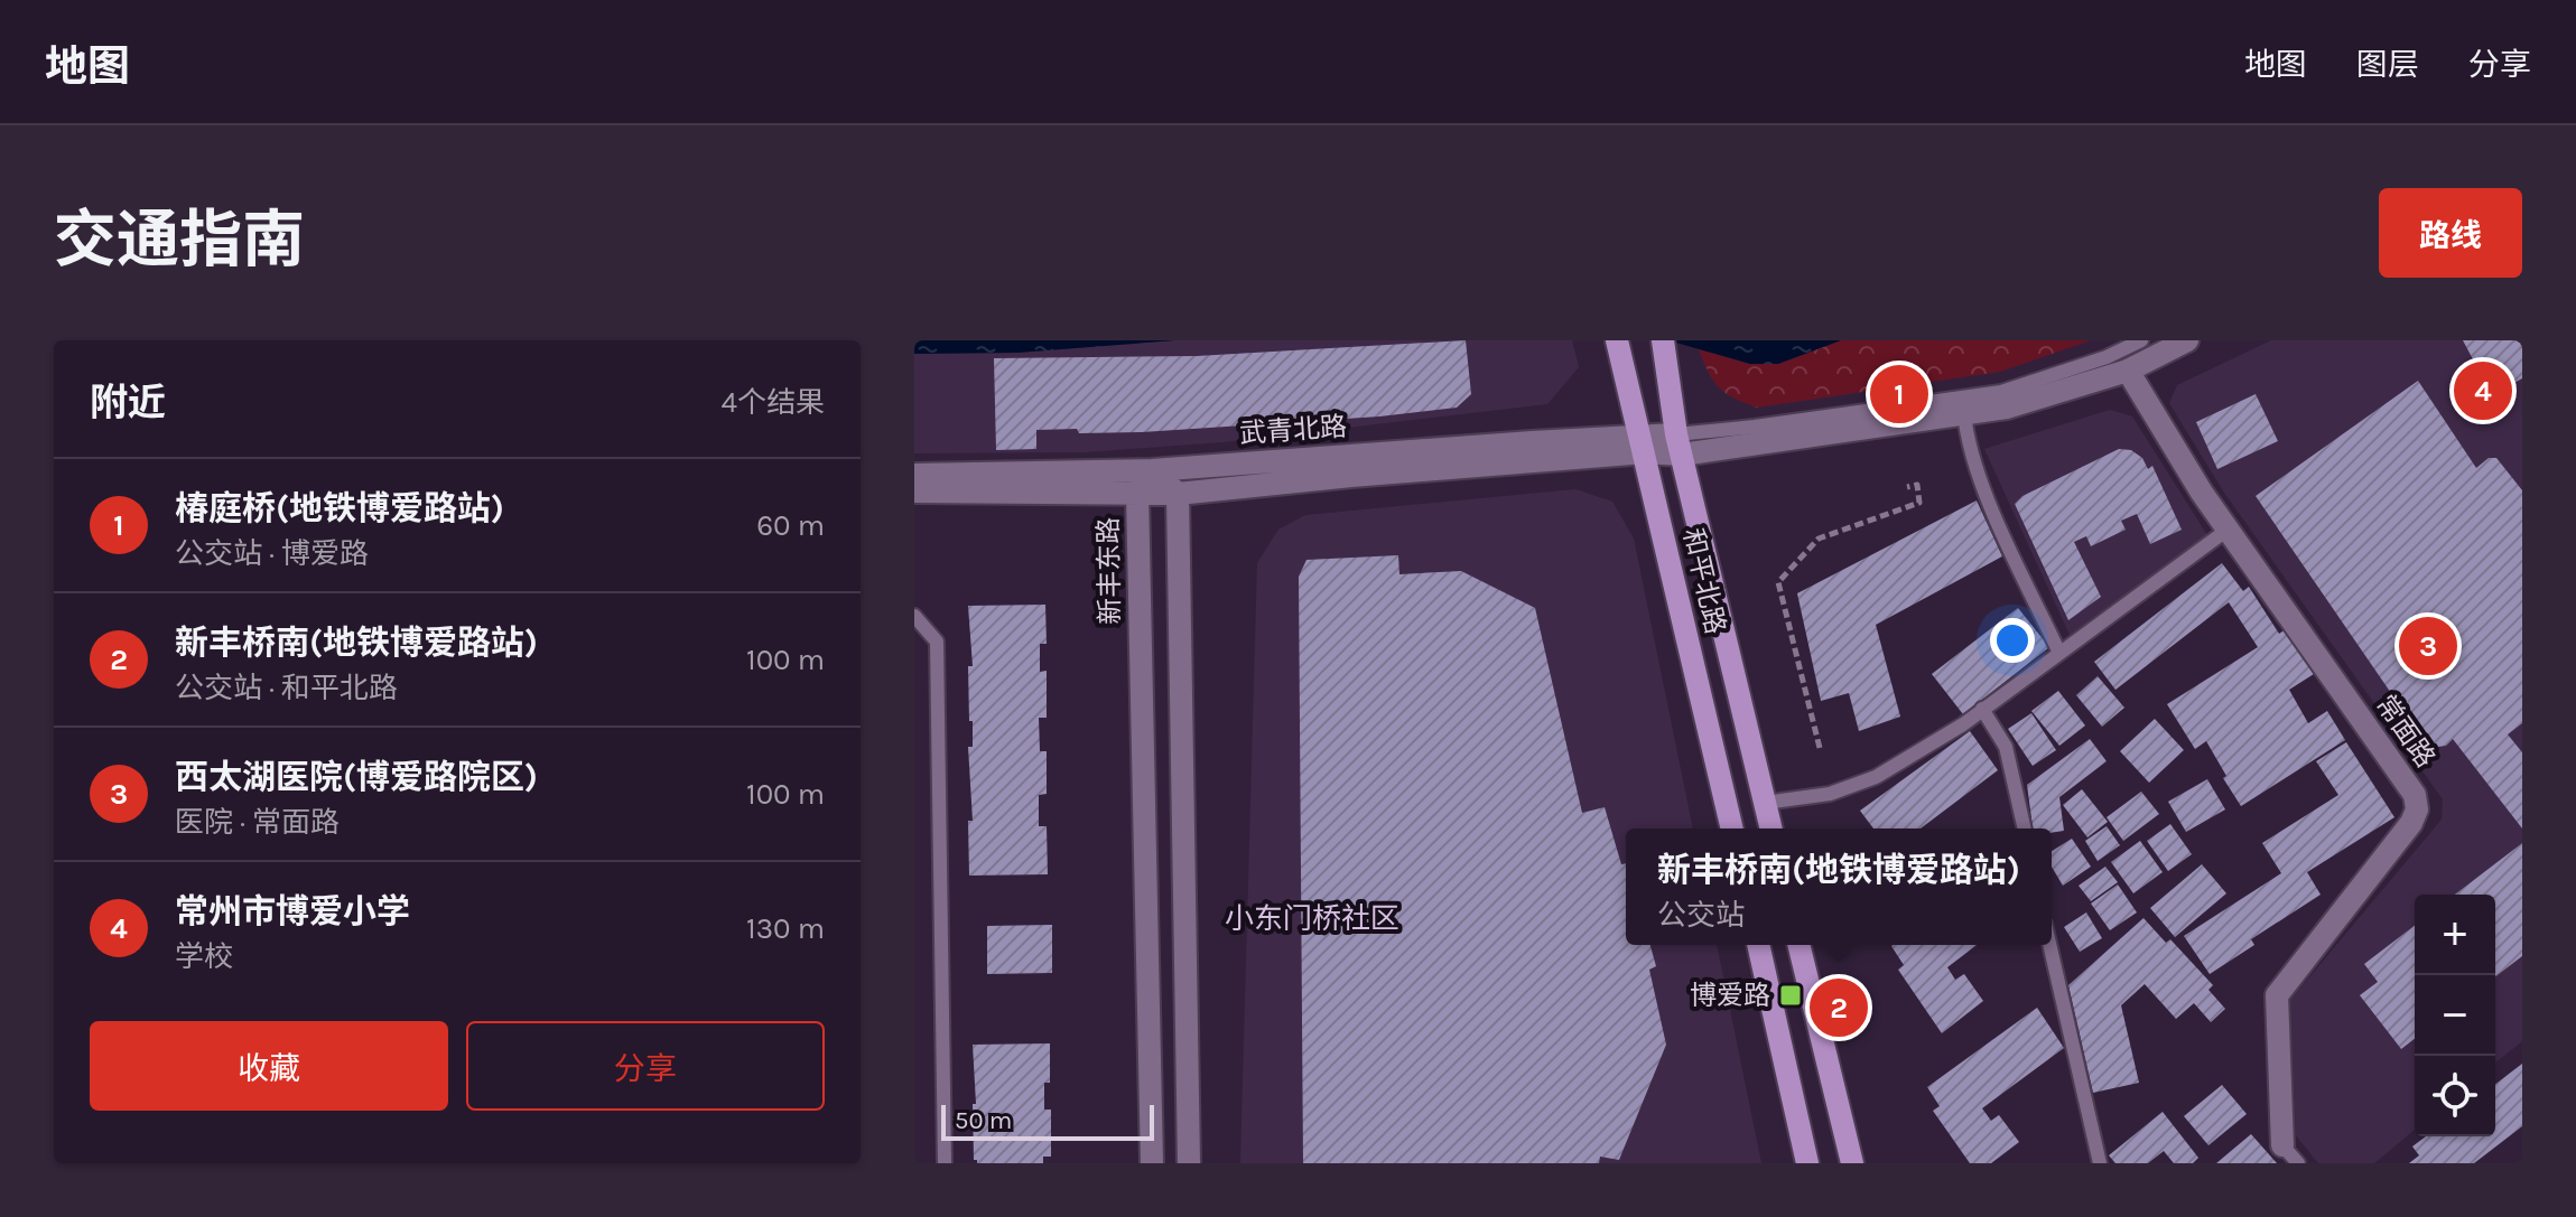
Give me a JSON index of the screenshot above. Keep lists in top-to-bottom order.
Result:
{
  "streets": {
    "main road": ["和平北路"],
    "street": ["武青北路", "新丰东路", "常面路"]
  },
  "crossings": [
    ["武青北路", "新丰东路"],
    ["武青北路", "和平北路"]
  ],
  "districts": ["小东门桥社区"],
  "places": {
    "transit": ["博爱路"]
  },
  "scale_bar": "50 m",
  "page": {
    "header": "地图",
    "nav": ["地图", "图层", "分享"],
    "title": "交通指南",
    "buttons": [
      "路线",
      ["收藏", "分享"]
    ],
    "heading": ["附近", "4个结果"],
    "pins": [
      "4",
      "1",
      "3",
      "2"
    ],
    "list": [
      {
        "mark": "1",
        "name": "椿庭桥(地铁博爱路站)",
        "note": "公交站 · 博爱路",
        "value": "60 m"
      },
      {
        "mark": "2",
        "name": "新丰桥南(地铁博爱路站)",
        "note": "公交站 · 和平北路",
        "value": "100 m"
      },
      {
        "mark": "3",
        "name": "西太湖医院(博爱路院区)",
        "note": "医院 · 常面路",
        "value": "100 m"
      },
      {
        "mark": "4",
        "name": "常州市博爱小学",
        "note": "学校",
        "value": "130 m"
      }
    ],
    "popup": ["新丰桥南(地铁博爱路站)", "公交站"],
    "map_buttons": ["+", "−"],
    "scale": "50 m"
  }
}
